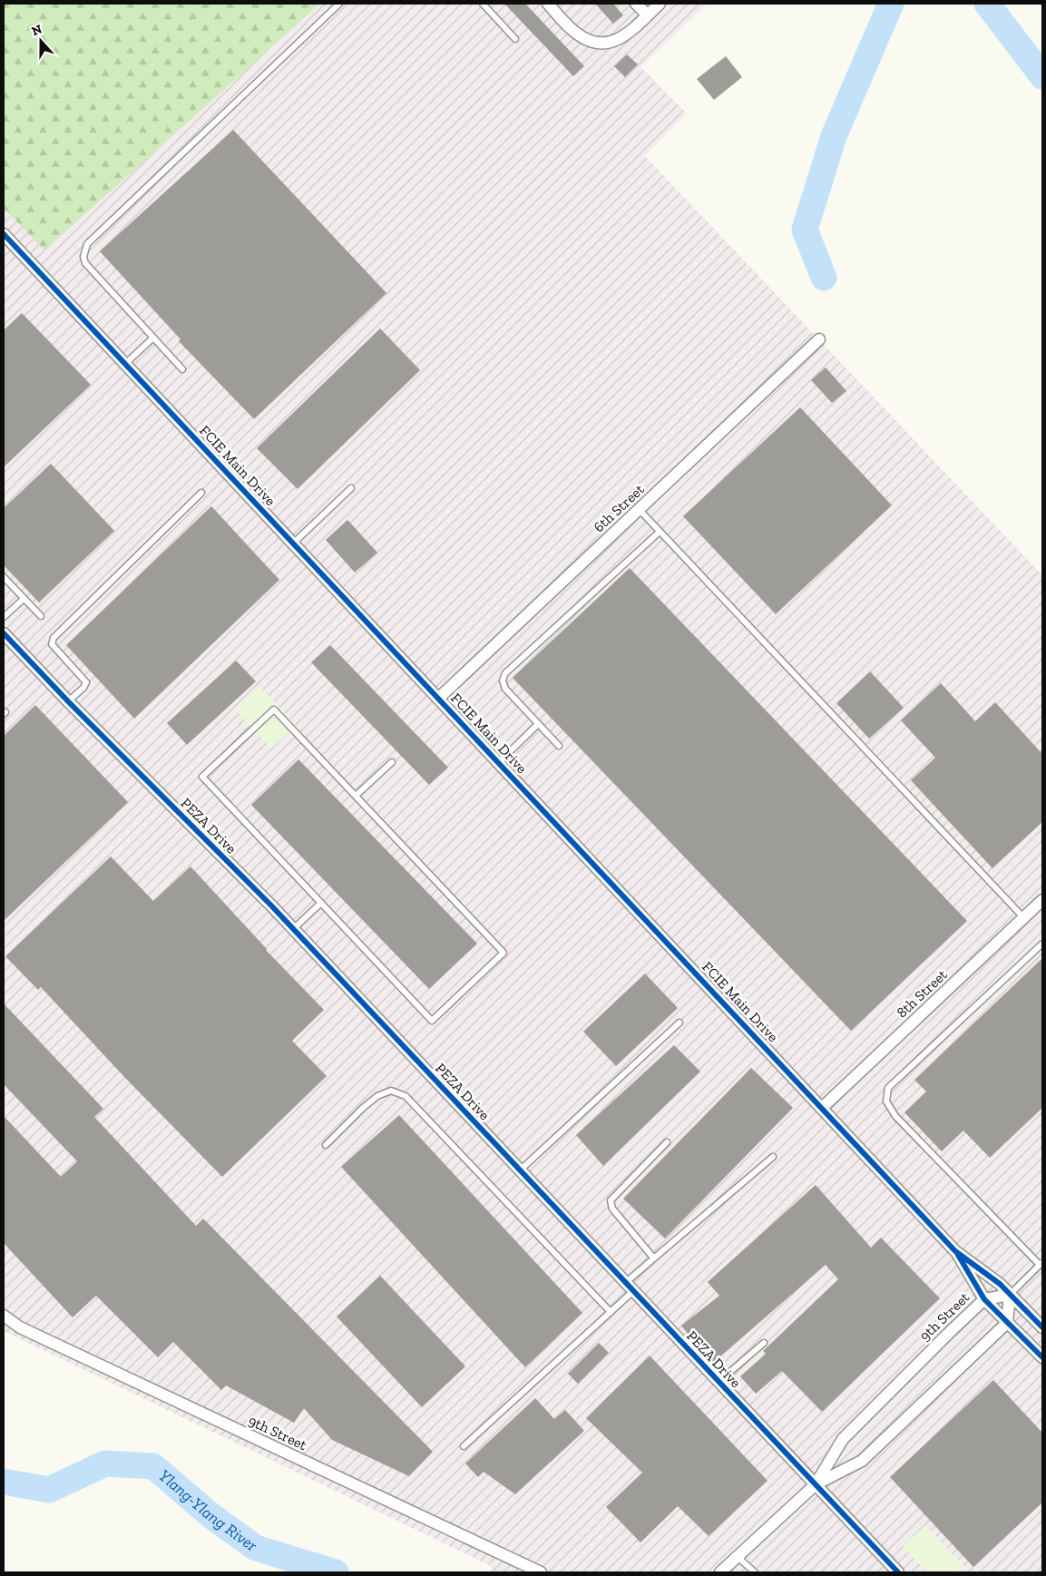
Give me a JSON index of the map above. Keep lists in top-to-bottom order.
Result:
{
  "streets": {
    "street": [
      "FCIE Main Drive",
      "6th Street",
      "PEZA Drive",
      "8th Street",
      "9th Street"
    ]
  },
  "crossings": [
    ["FCIE Main Drive", "6th Street"],
    ["FCIE Main Drive", "8th Street"],
    ["FCIE Main Drive", "9th Street"],
    ["PEZA Drive", "9th Street"]
  ],
  "water": ["Ylang-Ylang River"],
  "north": "top"
}
